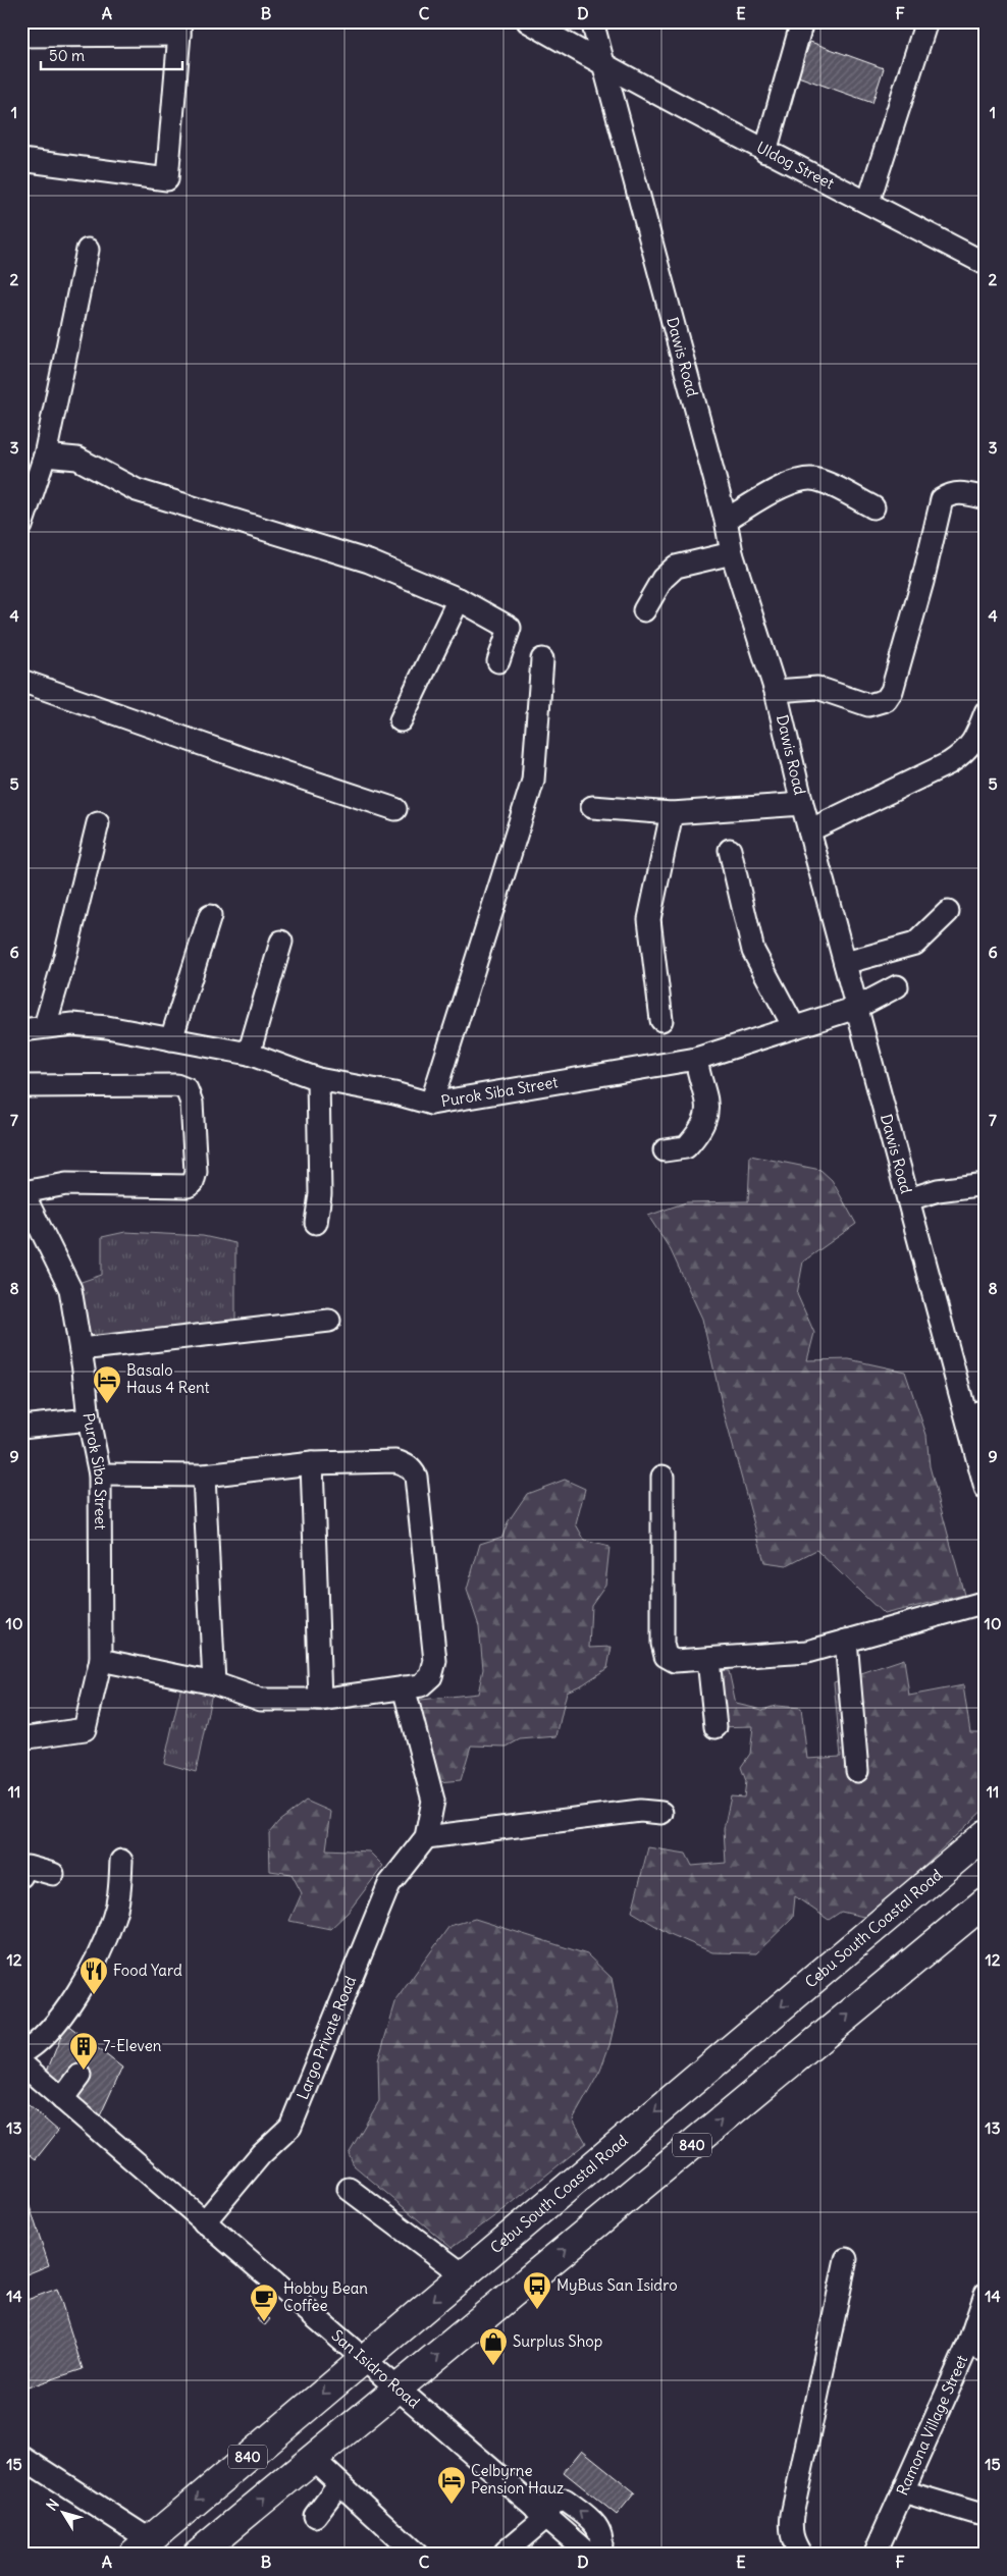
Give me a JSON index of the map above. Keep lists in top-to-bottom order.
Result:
{
  "streets": {
    "highway": ["Cebu South Coastal Road", "840"],
    "street": [
      "Uldog Street",
      "Dawis Road",
      "Purok Siba Street",
      "Largo Private Road",
      "San Isidro Road",
      "Ramona Village Street"
    ]
  },
  "crossings": [
    ["Uldog Street", "Dawis Road"],
    ["Dawis Road", "Purok Siba Street"],
    ["Cebu South Coastal Road", "San Isidro Road"],
    ["Largo Private Road", "San Isidro Road"],
    ["840", "San Isidro Road"]
  ],
  "places": {
    "hotel": ["Basalo Haus 4 Rent", "Celbyrne Pension Hauz"],
    "restaurant": ["Food Yard"],
    "building": ["7-Eleven"],
    "bus stop": ["MyBus San Isidro"],
    "cafe": ["Hobby Bean Coffee"],
    "shop": ["Surplus Shop"]
  },
  "scale_bar": "50 m",
  "north": "top left",
  "grid": {
    "columns": [
      "A",
      "B",
      "C",
      "D",
      "E",
      "F"
    ],
    "rows": [
      "1",
      "2",
      "3",
      "4",
      "5",
      "6",
      "7",
      "8",
      "9",
      "10",
      "11",
      "12",
      "13",
      "14",
      "15"
    ]
  }
}
